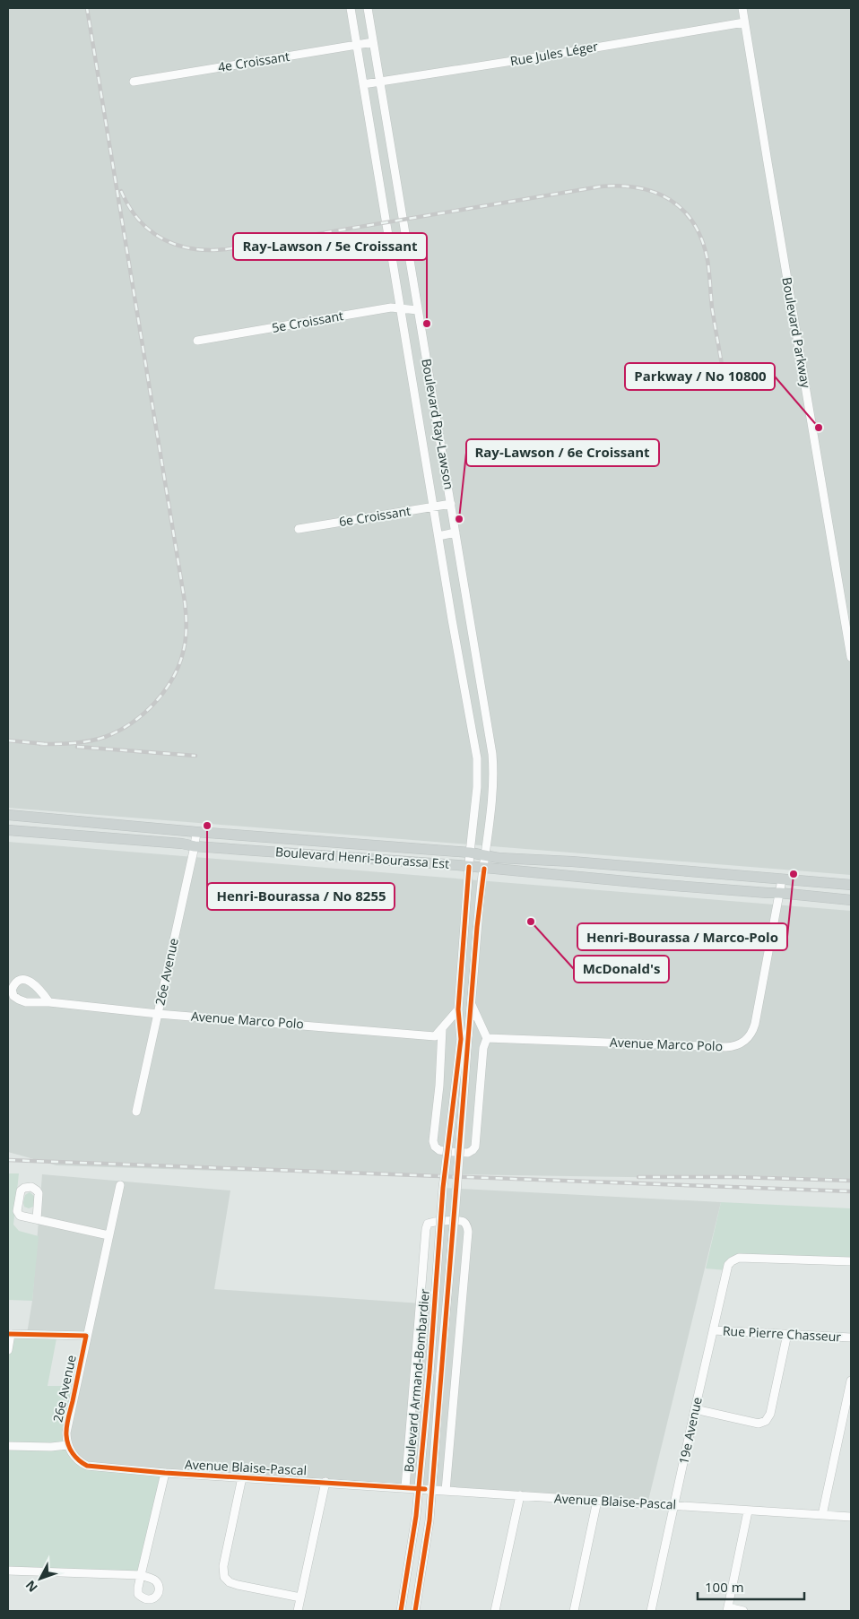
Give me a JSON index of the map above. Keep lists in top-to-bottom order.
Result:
{
  "streets": {
    "main road": ["Boulevard Henri-Bourassa Est"],
    "street": [
      "Rue Jules Léger",
      "4e Croissant",
      "5e Croissant",
      "Boulevard Parkway",
      "Boulevard Ray-Lawson",
      "6e Croissant",
      "26e Avenue",
      "Avenue Marco Polo",
      "Rue Pierre Chasseur",
      "Boulevard Armand-Bombardier",
      "19e Avenue",
      "Avenue Blaise-Pascal"
    ]
  },
  "crossings": [
    ["Rue Jules Léger", "Boulevard Parkway"],
    ["Rue Jules Léger", "Boulevard Ray-Lawson"],
    ["4e Croissant", "Boulevard Ray-Lawson"],
    ["5e Croissant", "Boulevard Ray-Lawson"],
    ["Boulevard Ray-Lawson", "6e Croissant"],
    ["Boulevard Ray-Lawson", "Boulevard Henri-Bourassa Est"],
    ["Boulevard Ray-Lawson", "Boulevard Armand-Bombardier"],
    ["Boulevard Henri-Bourassa Est", "26e Avenue"],
    ["Boulevard Henri-Bourassa Est", "Avenue Marco Polo"],
    ["Boulevard Henri-Bourassa Est", "Boulevard Armand-Bombardier"],
    ["26e Avenue", "Avenue Marco Polo"],
    ["26e Avenue", "Avenue Blaise-Pascal"],
    ["Avenue Marco Polo", "Boulevard Armand-Bombardier"],
    ["Rue Pierre Chasseur", "19e Avenue"],
    ["Boulevard Armand-Bombardier", "Avenue Blaise-Pascal"],
    ["19e Avenue", "Avenue Blaise-Pascal"]
  ],
  "places": [
    "Ray-Lawson / 5e Croissant",
    "Parkway / No 10800",
    "Ray-Lawson / 6e Croissant",
    "Henri-Bourassa / No 8255",
    "Henri-Bourassa / Marco-Polo",
    "McDonald's"
  ],
  "scale_bar": "100 m",
  "north": "bottom left"
}
